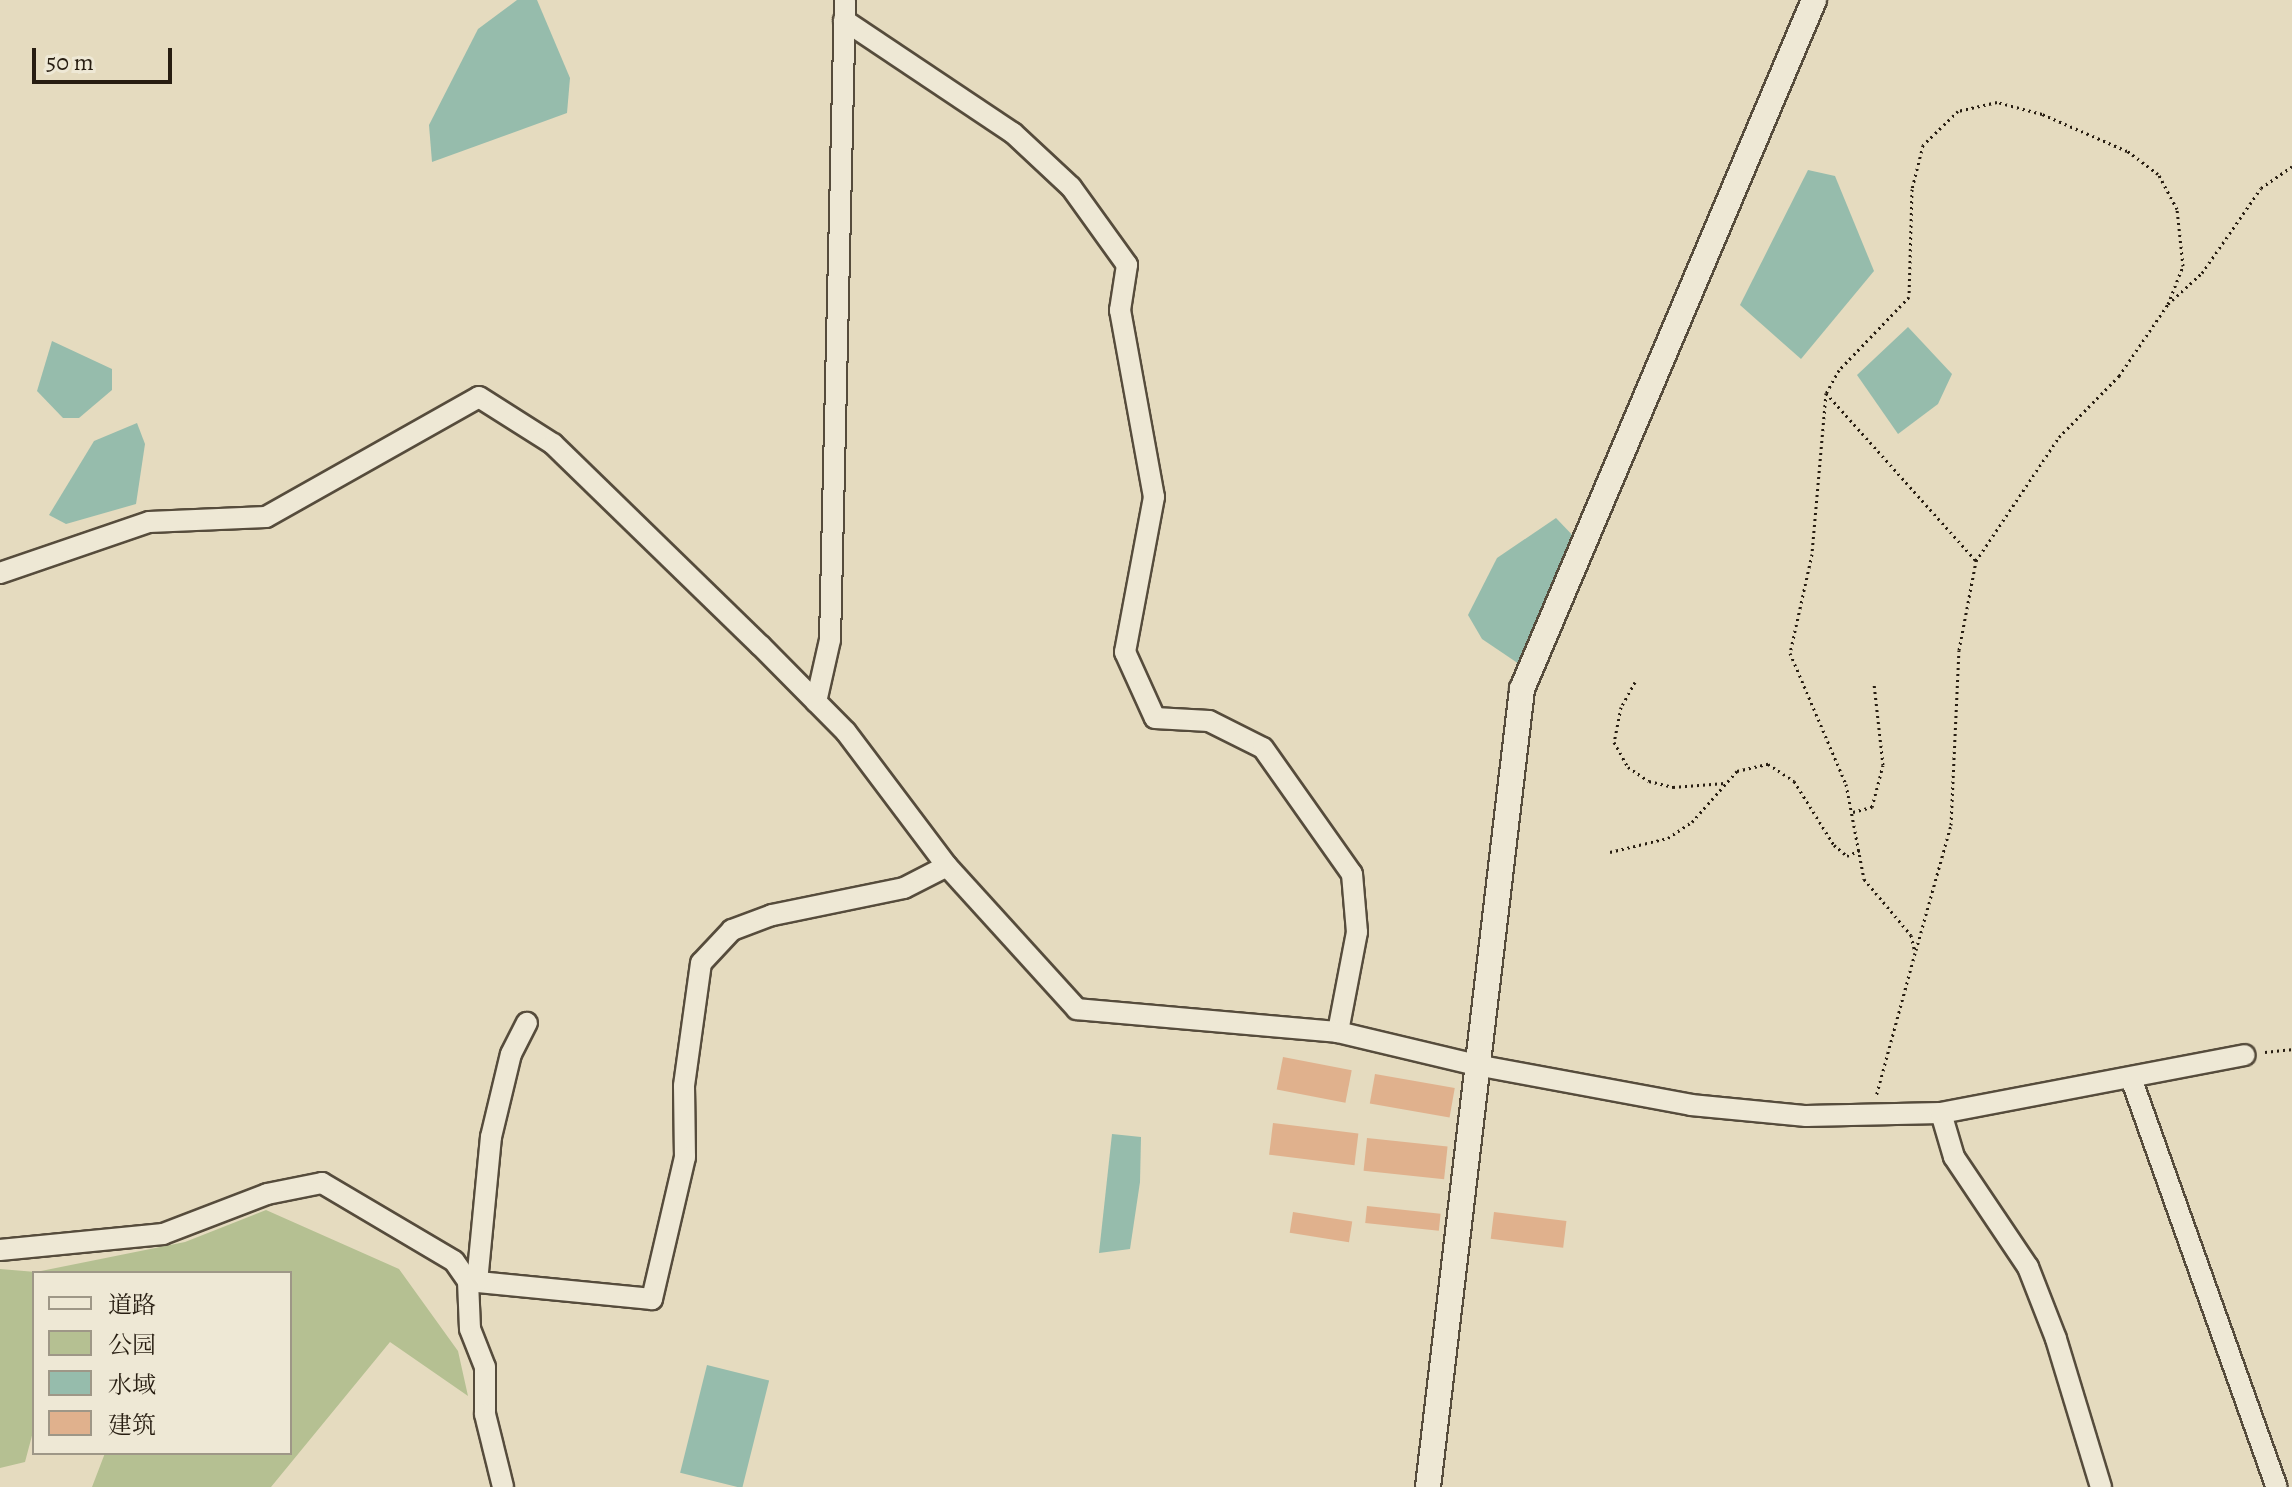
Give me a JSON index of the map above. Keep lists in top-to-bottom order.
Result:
{
  "legend": [
    "道路",
    "公园",
    "水域",
    "建筑"
  ],
  "scale_bar": "50 m"
}
